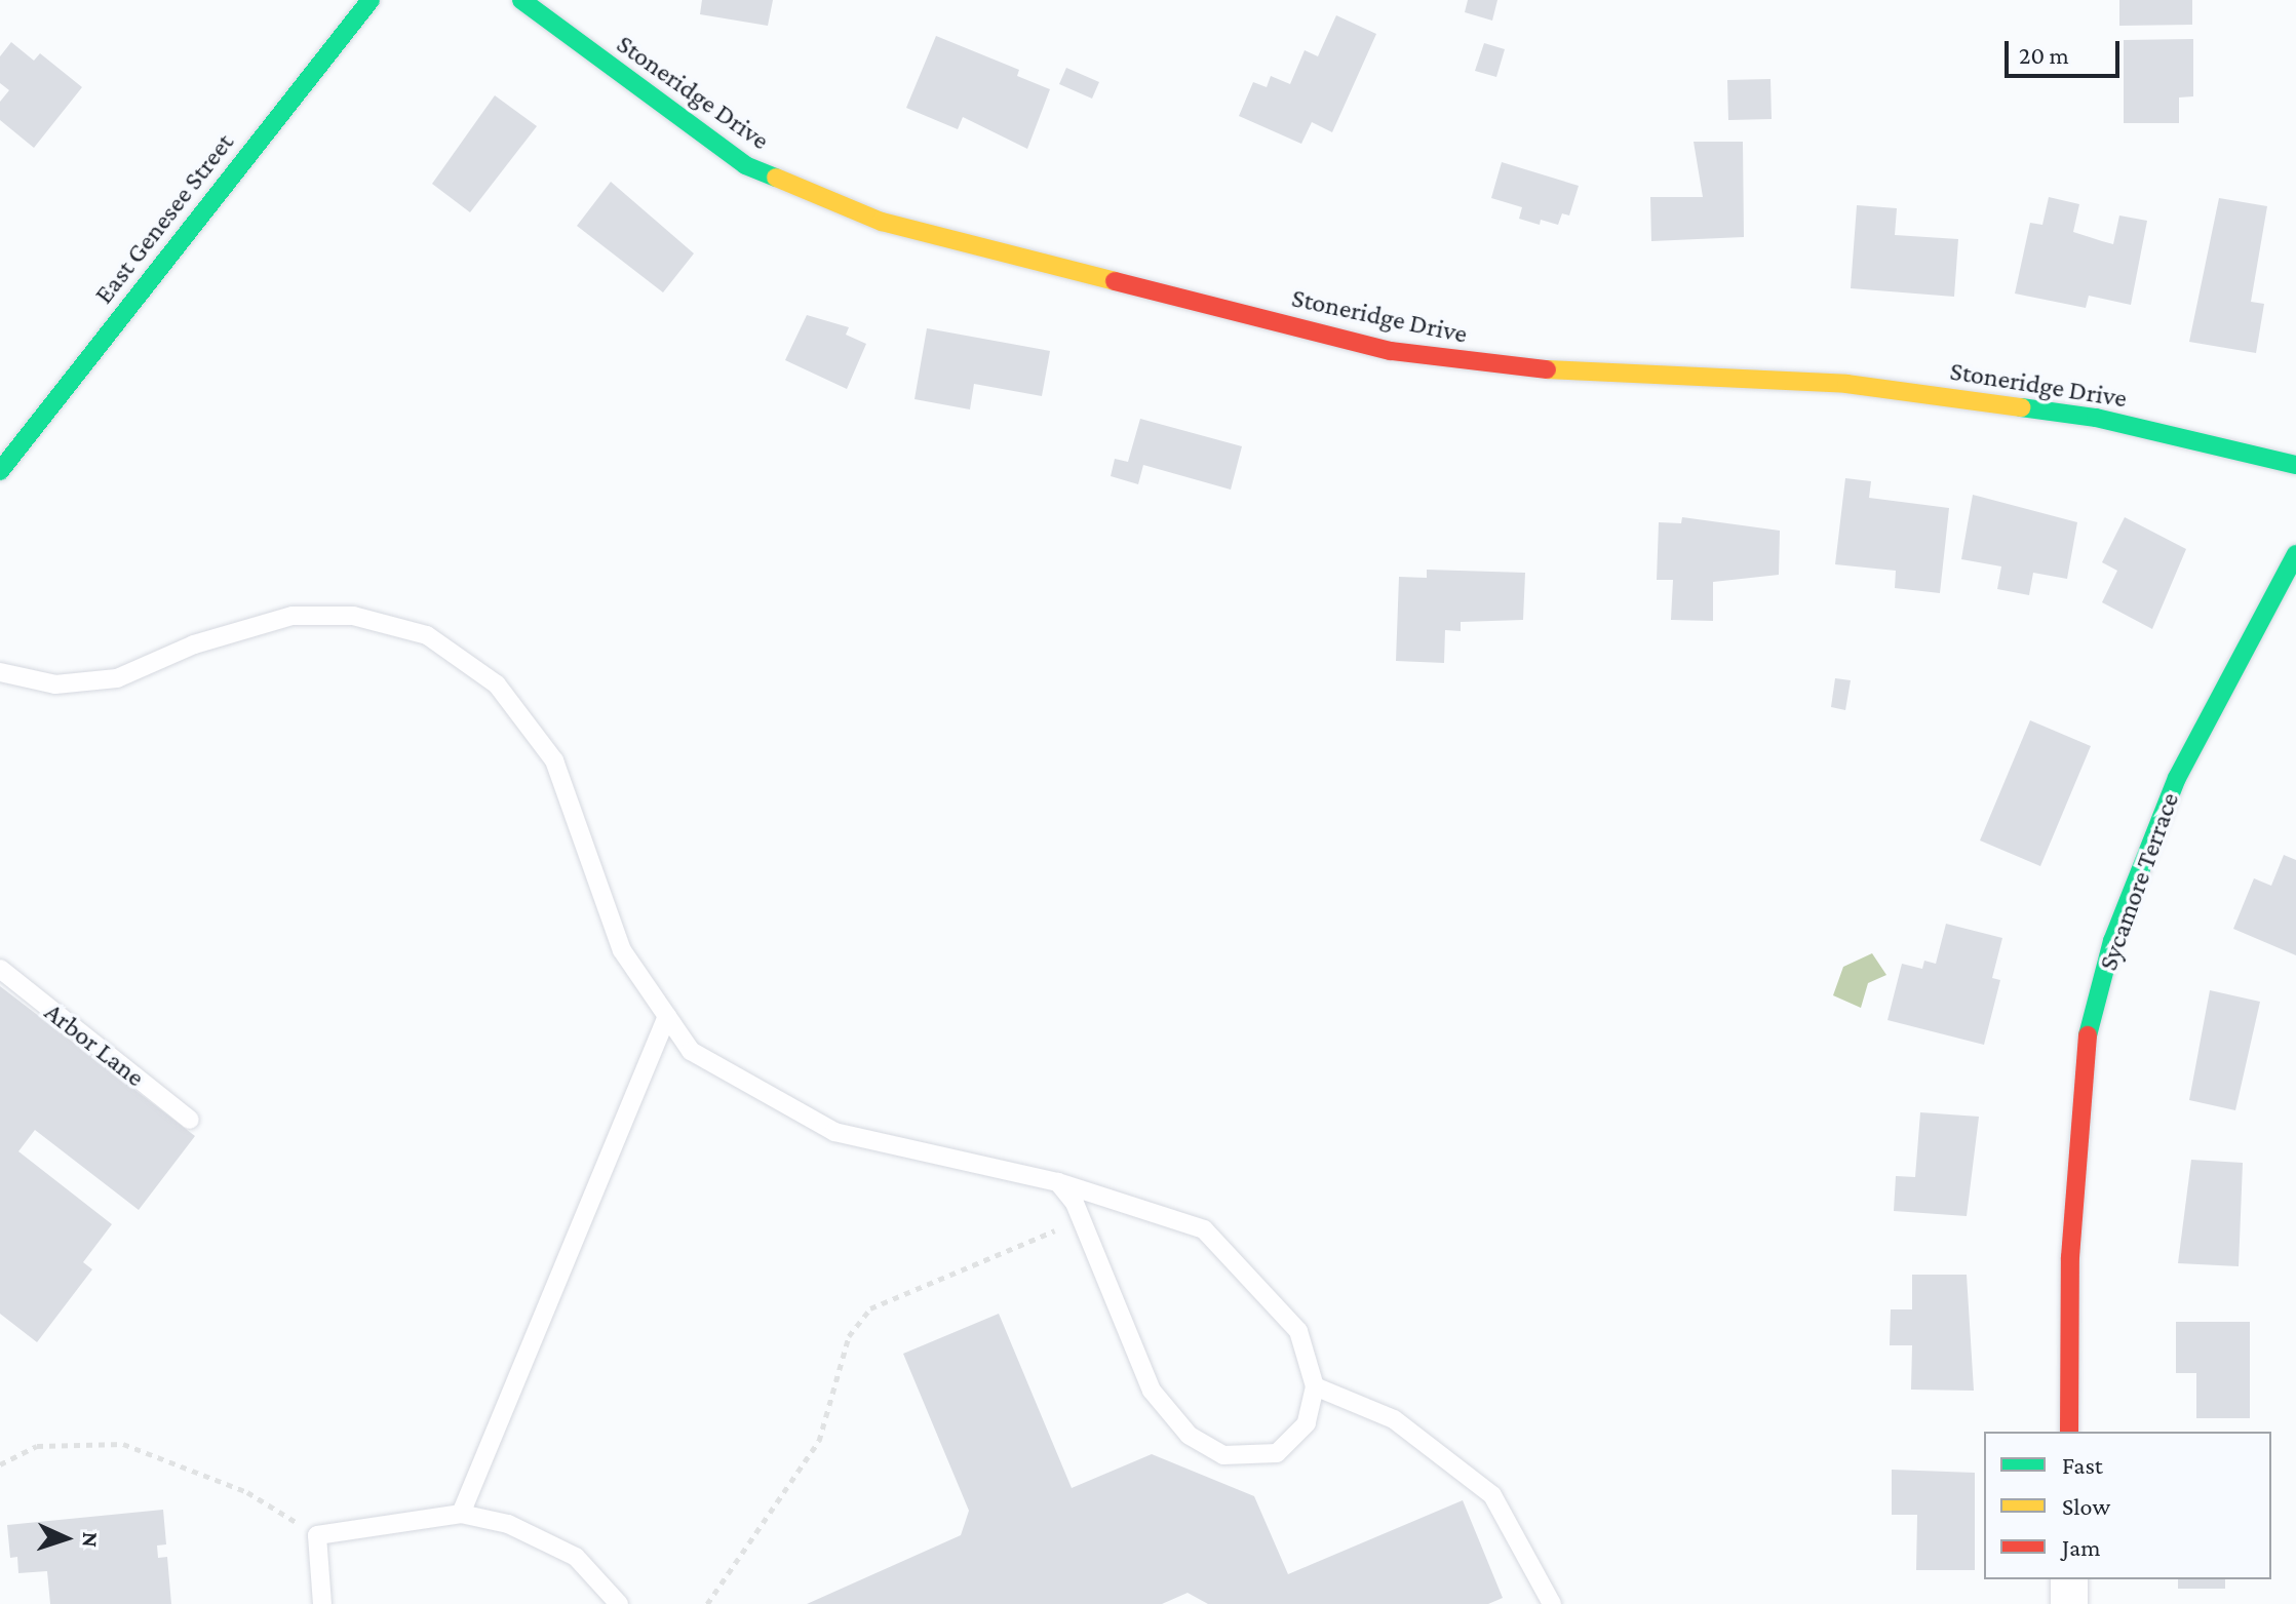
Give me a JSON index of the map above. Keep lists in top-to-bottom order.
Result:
{
  "streets": {
    "street": ["Stoneridge Drive", "East Genesee Street", "Sycamore Terrace"],
    "lane": ["Arbor Lane"]
  },
  "legend": ["Fast", "Slow", "Jam"],
  "scale_bar": "20 m",
  "north": "right"
}
